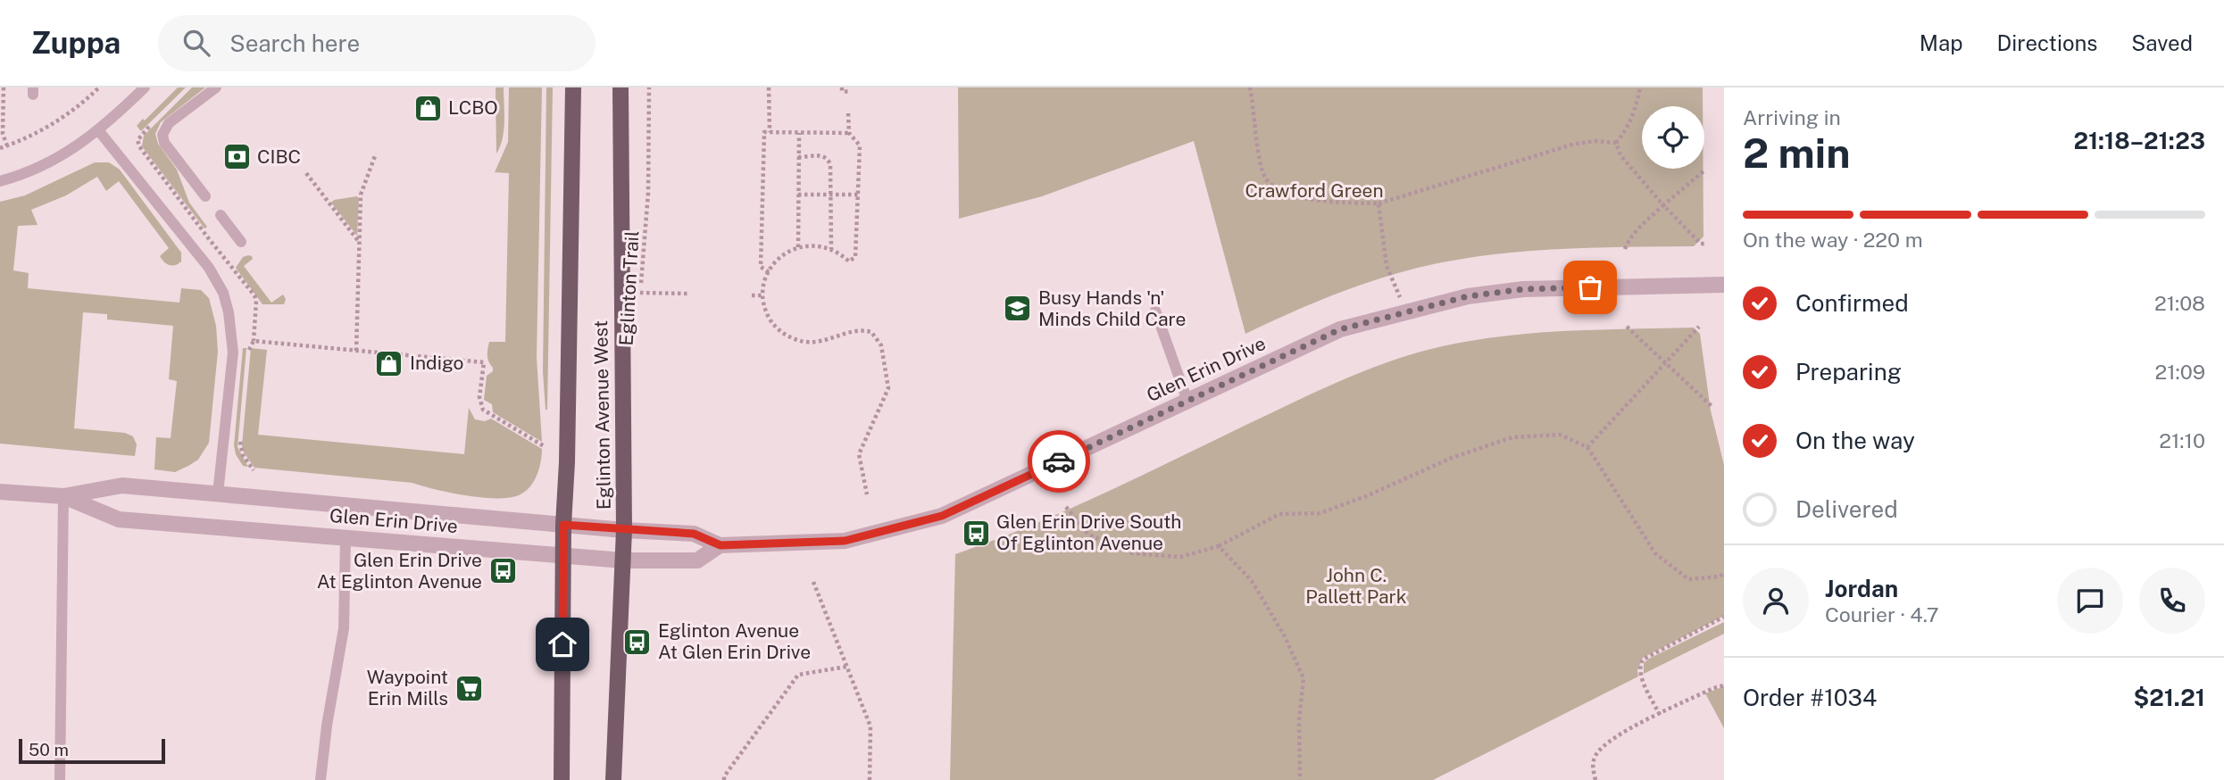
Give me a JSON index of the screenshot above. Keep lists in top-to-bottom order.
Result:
{
  "streets": {
    "main road": ["Eglinton Avenue West"],
    "street": ["Glen Erin Drive"],
    "path": ["Eglinton Trail"]
  },
  "crossings": [
    ["Glen Erin Drive", "Eglinton Avenue West"]
  ],
  "parks": ["Crawford Green", "John C. Pallett Park"],
  "places": {
    "shop": ["LCBO", "Indigo"],
    "bank": ["CIBC"],
    "school or university": ["Busy Hands 'n' Minds Child Care"],
    "bus stop": ["Glen Erin Drive South Of Eglinton Avenue", "Glen Erin Drive At Eglinton Avenue", "Eglinton Avenue At Glen Erin Drive"],
    "supermarket": ["Waypoint Erin Mills"]
  },
  "scale_bar": "50 m",
  "page": {
    "header": "Zuppa",
    "search": "Search here",
    "nav": ["Map", "Directions", "Saved"],
    "heading": ["2 min", "Arriving in", "21:18–21:23"],
    "panel": [
      "Jordan",
      "Courier · 4.7",
      "Order #1034",
      "$21.21"
    ],
    "bar": "On the way · 220 m",
    "list": [
      ["Confirmed", "21:08"],
      ["Preparing", "21:09"],
      ["On the way", "21:10"],
      "Delivered"
    ],
    "scale": "50 m"
  }
}
